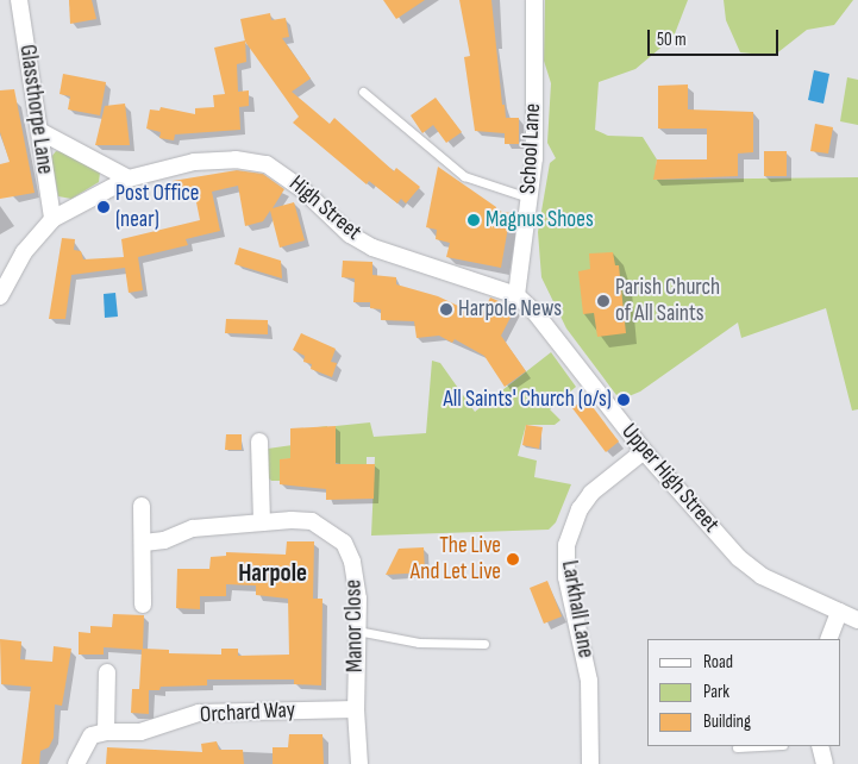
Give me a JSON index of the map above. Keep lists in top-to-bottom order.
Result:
{
  "streets": {
    "street": [
      "Glassthorpe Lane",
      "School Lane",
      "High Street",
      "Upper High Street",
      "Larkhall Lane",
      "Manor Close",
      "Orchard Way"
    ]
  },
  "crossings": [
    ["Glassthorpe Lane", "High Street"],
    ["School Lane", "High Street"],
    ["School Lane", "Upper High Street"],
    ["High Street", "Upper High Street"],
    ["Upper High Street", "Larkhall Lane"],
    ["Manor Close", "Orchard Way"]
  ],
  "districts": ["Harpole"],
  "places": [
    "Post Office (near)",
    "Magnus Shoes",
    "Parish Church of All Saints",
    "Harpole News",
    "All Saints' Church (o/s)",
    "The Live And Let Live"
  ],
  "legend": ["Road", "Park", "Building"],
  "scale_bar": "50 m"
}
